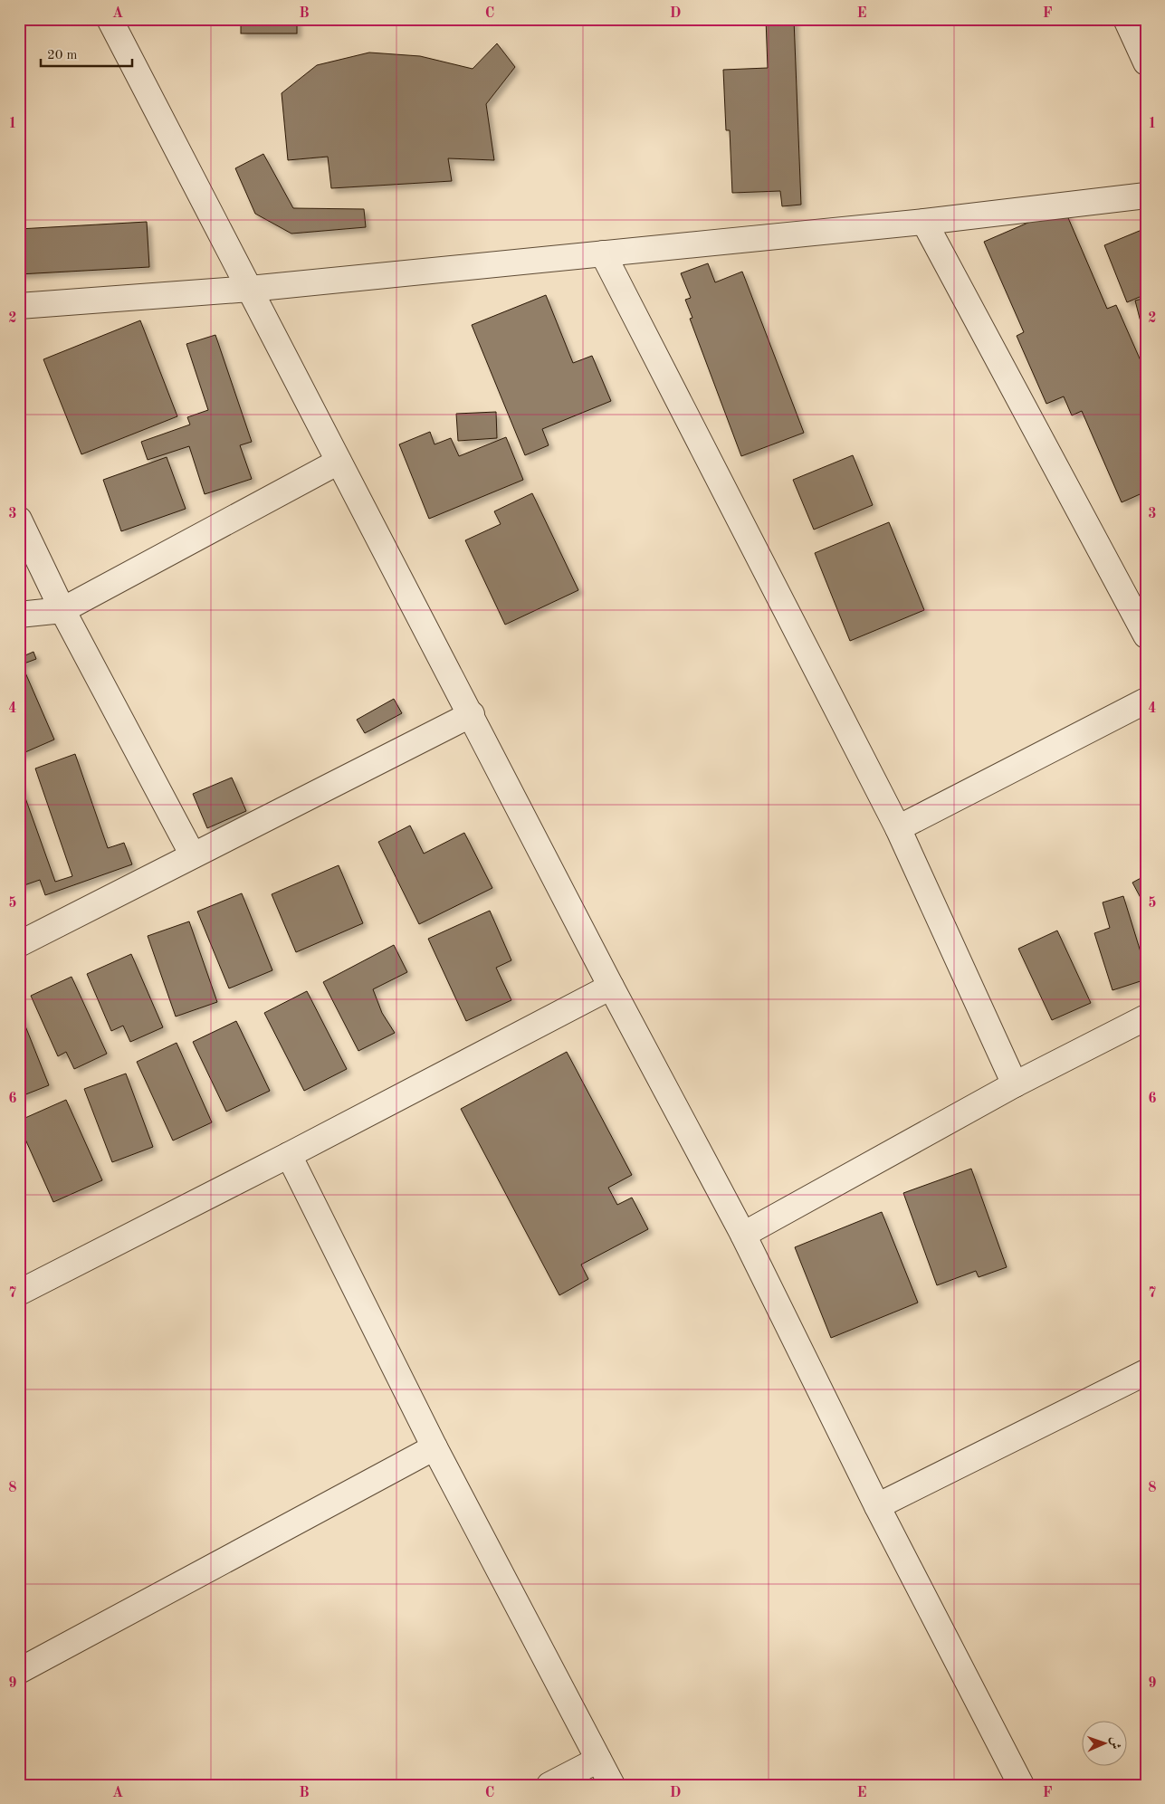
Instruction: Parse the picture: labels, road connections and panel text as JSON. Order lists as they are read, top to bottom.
{
  "scale_bar": "20 m",
  "north": "right",
  "grid": {
    "columns": [
      "A",
      "B",
      "C",
      "D",
      "E",
      "F"
    ],
    "rows": [
      "1",
      "2",
      "3",
      "4",
      "5",
      "6",
      "7",
      "8",
      "9"
    ]
  }
}
